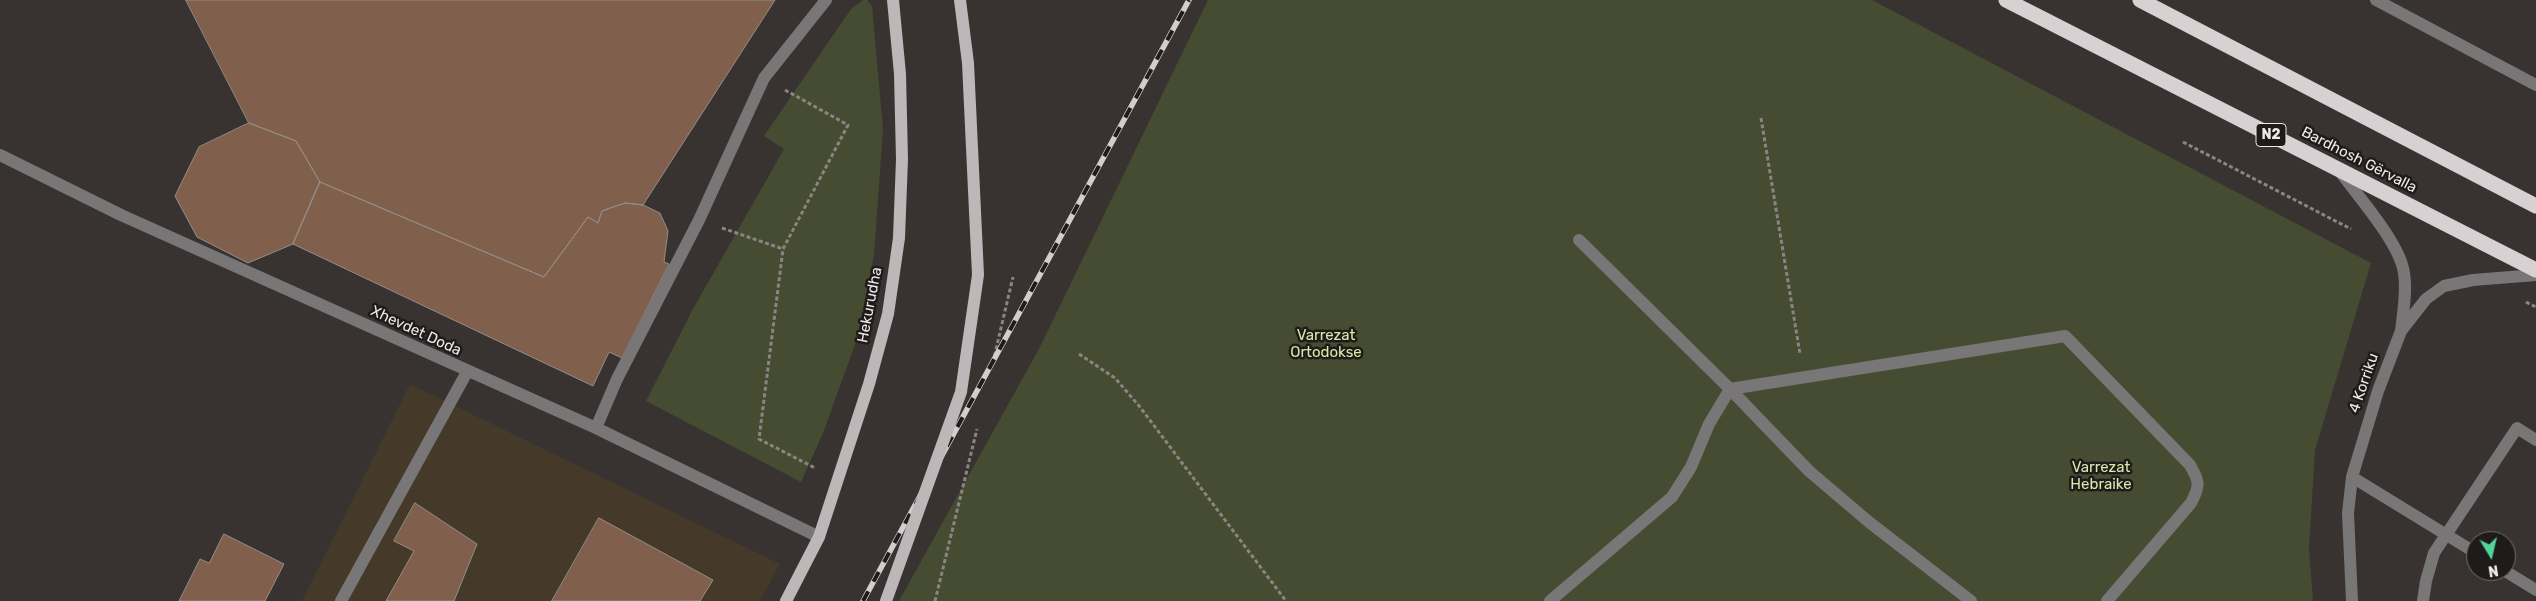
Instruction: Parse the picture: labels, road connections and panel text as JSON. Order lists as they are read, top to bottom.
{
  "streets": {
    "highway": ["N2", "Bardhosh Gërvalla"],
    "main road": ["Hekurudha"],
    "street": ["Xhevdet Doda", "4 Korriku"]
  },
  "crossings": [
    ["Hekurudha", "Xhevdet Doda"]
  ],
  "parks": ["Varrezat Ortodokse", "Varrezat Hebraike"],
  "north": "bottom"
}
